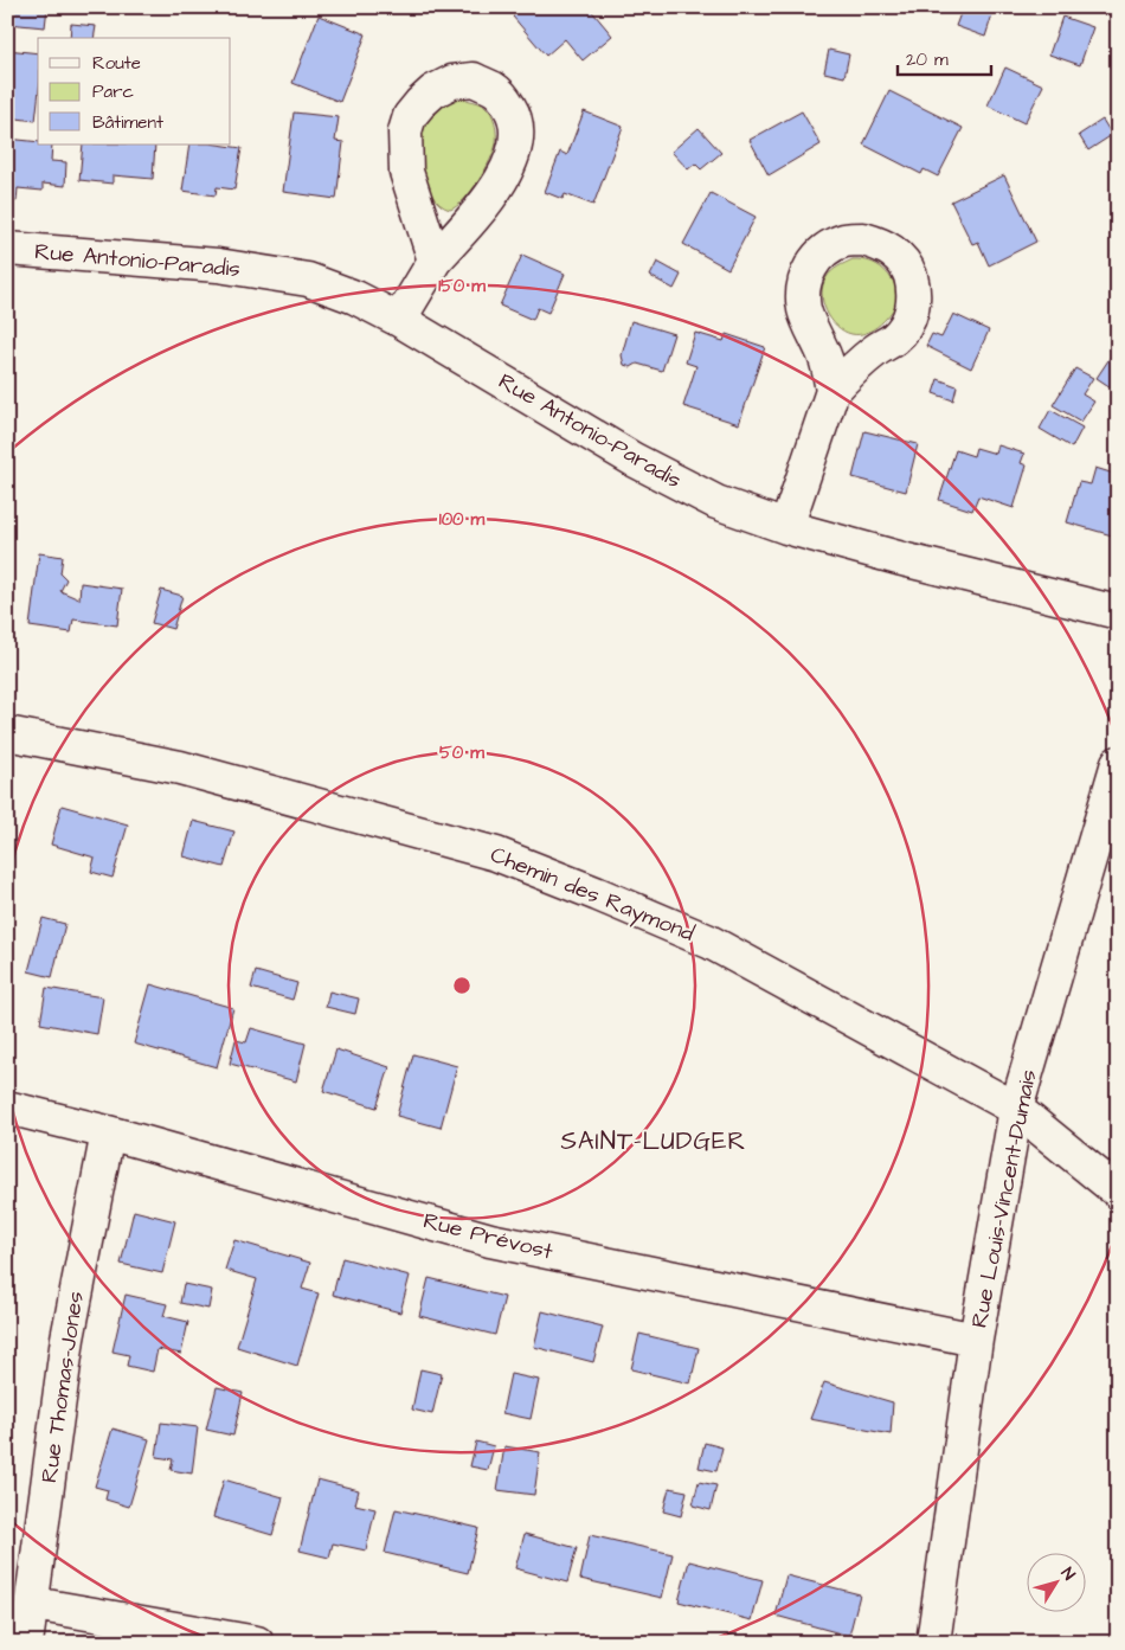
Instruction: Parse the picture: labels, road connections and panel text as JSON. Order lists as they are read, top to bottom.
{
  "streets": {
    "street": [
      "Rue Antonio-Paradis",
      "Chemin des Raymond",
      "Rue Louis-Vincent-Dumais",
      "Rue Prévost",
      "Rue Thomas-Jones"
    ]
  },
  "crossings": [
    ["Chemin des Raymond", "Rue Louis-Vincent-Dumais"],
    ["Rue Louis-Vincent-Dumais", "Rue Prévost"],
    ["Rue Prévost", "Rue Thomas-Jones"]
  ],
  "districts": ["SAINT-LUDGER"],
  "legend": ["Route", "Parc", "Bâtiment"],
  "scale_bar": "20 m",
  "north": "top right",
  "rings": ["150 m", "100 m", "50 m"]
}
